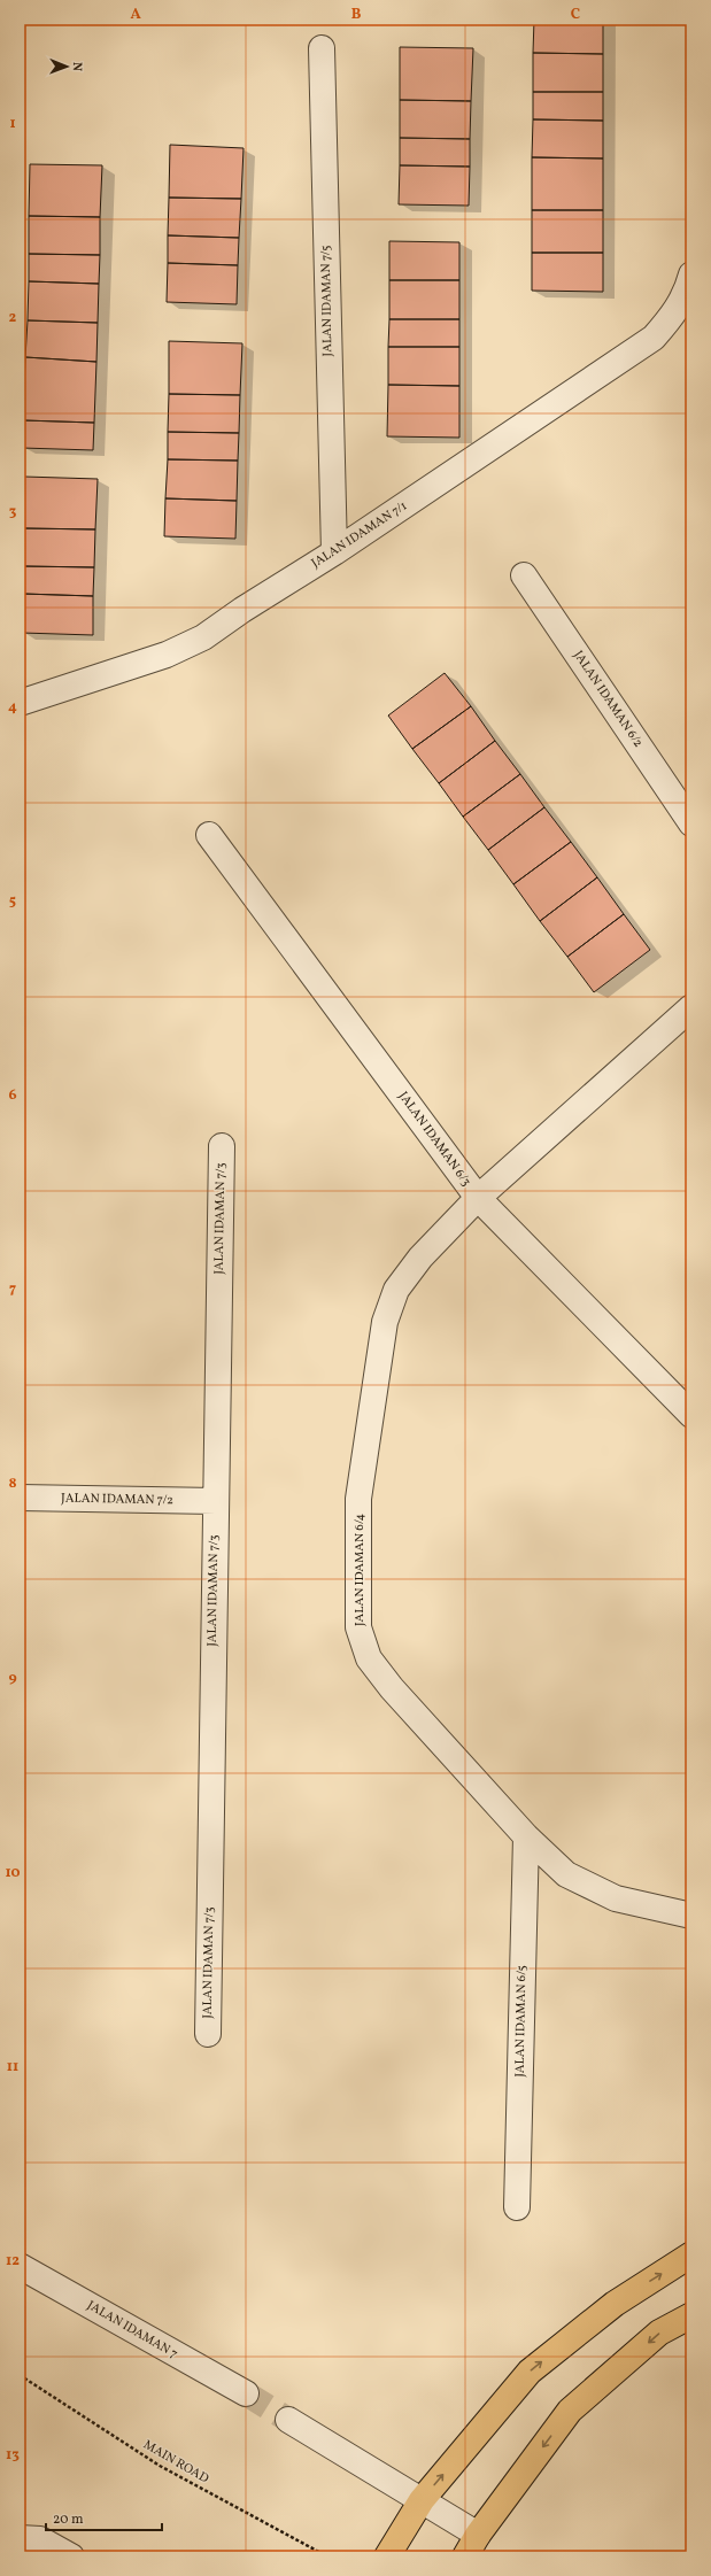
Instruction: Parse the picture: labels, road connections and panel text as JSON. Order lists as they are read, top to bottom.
{
  "streets": {
    "street": [
      "JALAN IDAMAN 7/5",
      "JALAN IDAMAN 7/1",
      "JALAN IDAMAN 6/2",
      "JALAN IDAMAN 6/3",
      "JALAN IDAMAN 7/3",
      "JALAN IDAMAN 7/2",
      "JALAN IDAMAN 6/4",
      "JALAN IDAMAN 6/5",
      "JALAN IDAMAN 7"
    ],
    "path": ["MAIN ROAD"]
  },
  "crossings": [
    ["JALAN IDAMAN 7/5", "JALAN IDAMAN 7/1"],
    ["JALAN IDAMAN 6/3", "JALAN IDAMAN 6/4"],
    ["JALAN IDAMAN 7/3", "JALAN IDAMAN 7/2"],
    ["JALAN IDAMAN 6/4", "JALAN IDAMAN 6/5"]
  ],
  "scale_bar": "20 m",
  "north": "right",
  "grid": {
    "columns": ["A", "B", "C"],
    "rows": [
      "1",
      "2",
      "3",
      "4",
      "5",
      "6",
      "7",
      "8",
      "9",
      "10",
      "11",
      "12",
      "13"
    ]
  }
}
